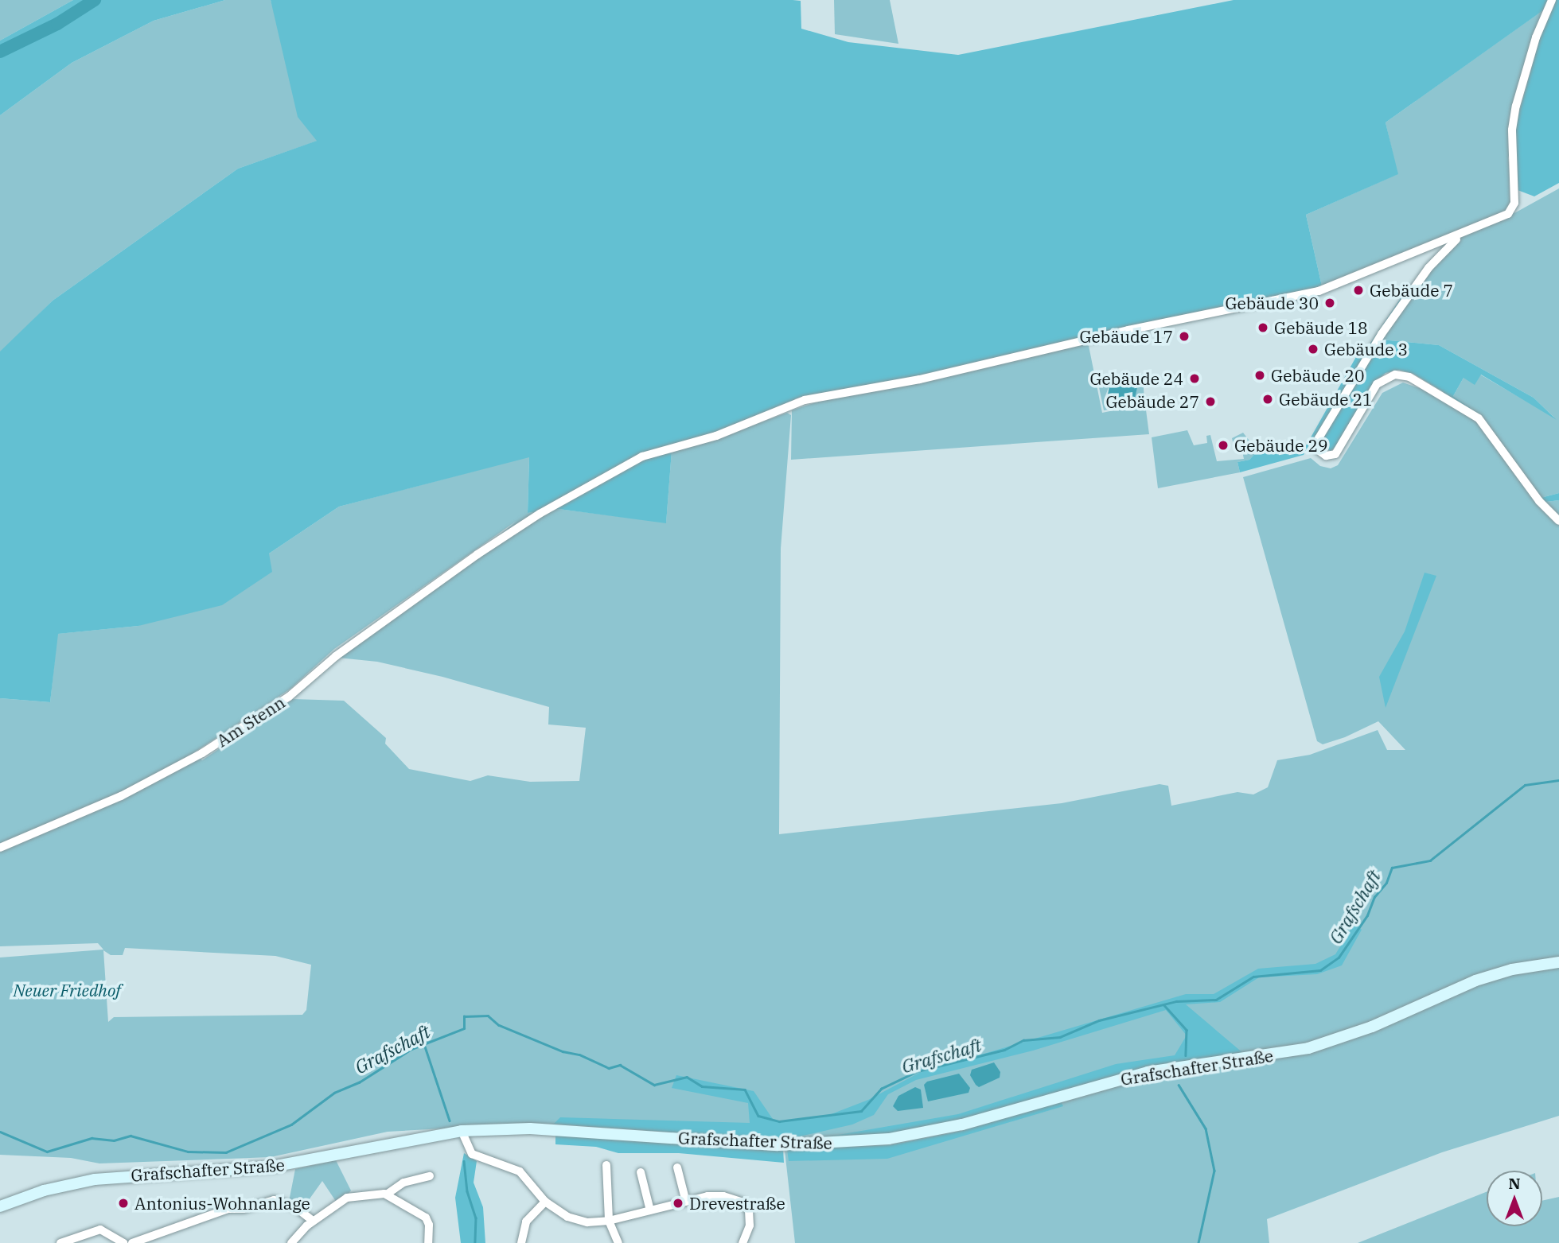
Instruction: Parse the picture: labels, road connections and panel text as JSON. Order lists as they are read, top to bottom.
{
  "streets": {
    "street": ["Am Stenn", "Grafschafter Straße"]
  },
  "water": ["Grafschaft"],
  "parks": ["Neuer Friedhof"],
  "places": [
    "Gebäude 7",
    "Gebäude 30",
    "Gebäude 18",
    "Gebäude 17",
    "Gebäude 3",
    "Gebäude 20",
    "Gebäude 24",
    "Gebäude 21",
    "Gebäude 27",
    "Gebäude 29",
    "Antonius-Wohnanlage",
    "Drevestraße"
  ],
  "north": "top"
}
